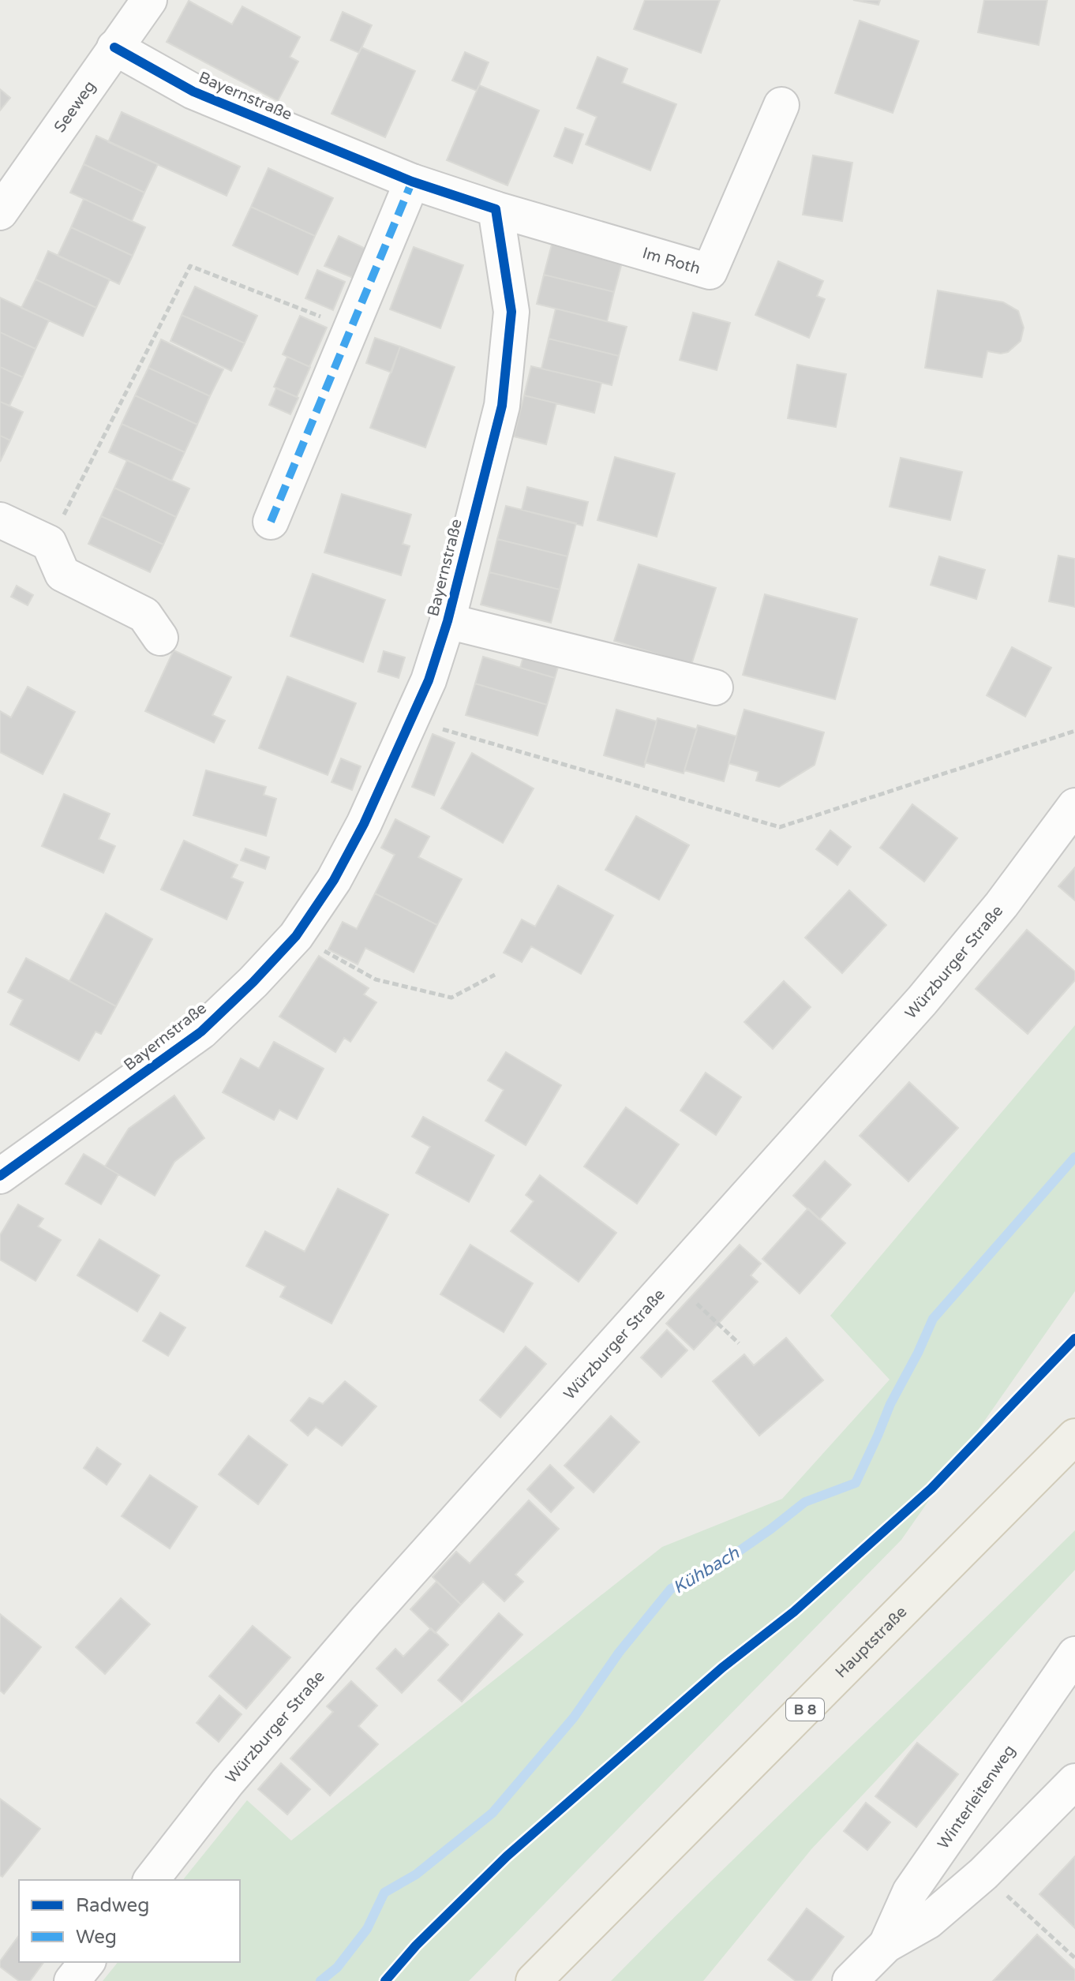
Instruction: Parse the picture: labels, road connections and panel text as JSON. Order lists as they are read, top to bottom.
{
  "streets": {
    "main road": ["Hauptstraße", "B 8"],
    "street": [
      "Bayernstraße",
      "Seeweg",
      "Im Roth",
      "Würzburger Straße",
      "Winterleitenweg"
    ]
  },
  "crossings": [
    ["Bayernstraße", "Seeweg"],
    ["Bayernstraße", "Im Roth"]
  ],
  "water": ["Kühbach"],
  "legend": ["Radweg", "Weg"]
}
